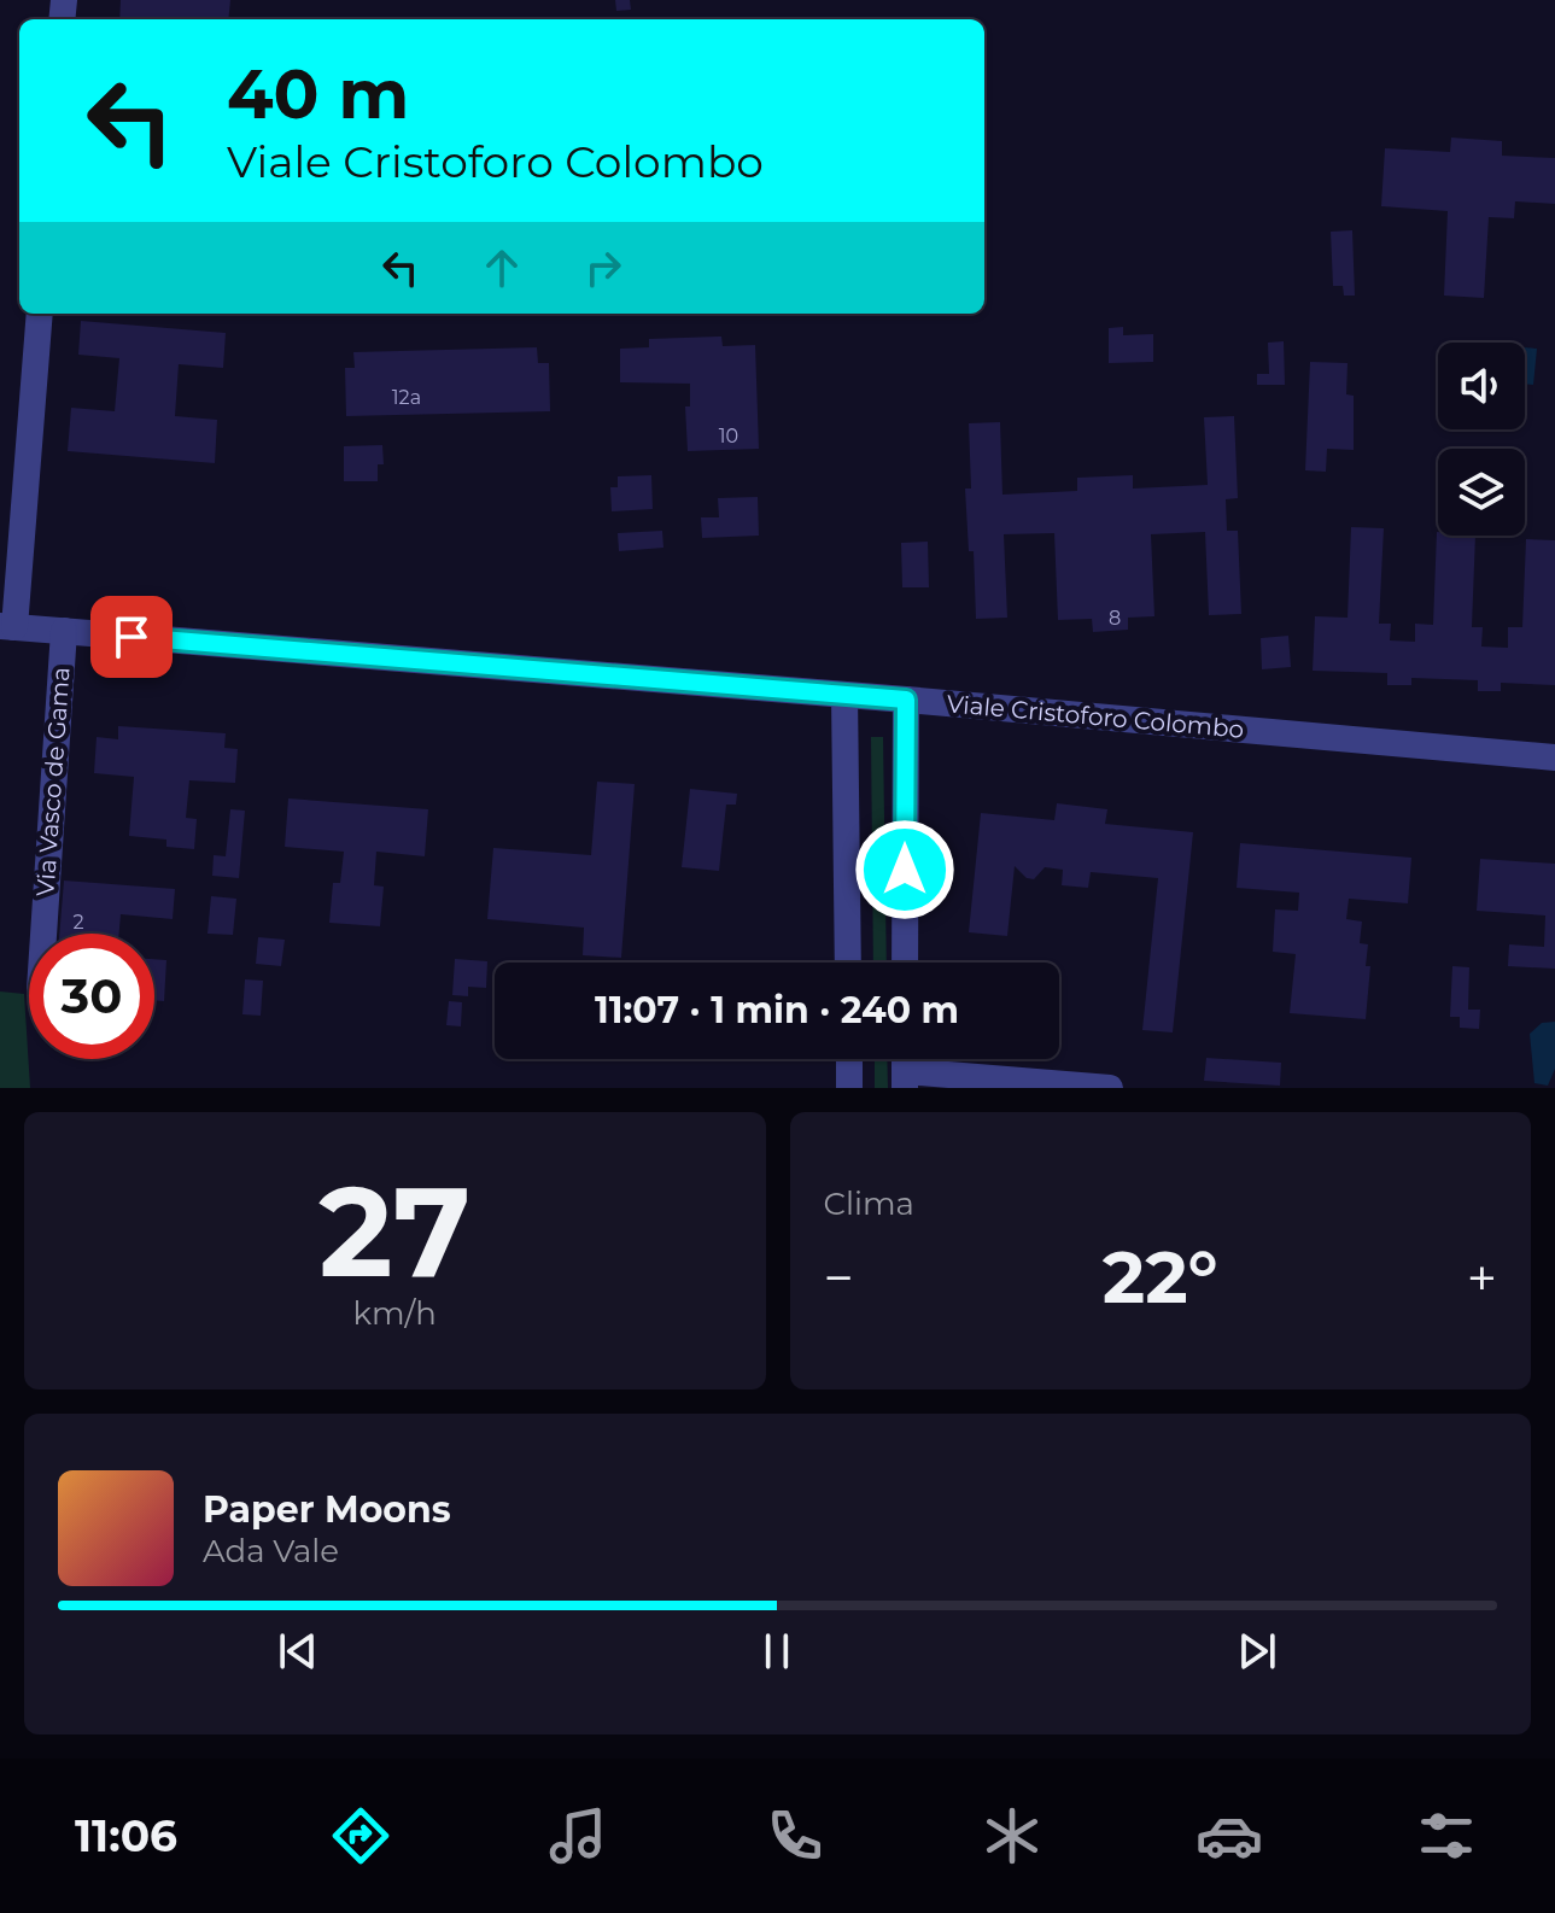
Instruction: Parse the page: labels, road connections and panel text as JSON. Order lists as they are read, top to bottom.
{
  "streets": {
    "street": ["Viale Cristoforo Colombo", "Via Vasco de Gama"]
  },
  "crossings": [
    ["Viale Cristoforo Colombo", "Via Vasco de Gama"]
  ],
  "house_numbers": [
    "12a",
    "10",
    "8",
    "2"
  ],
  "page": {
    "turn": ["40 m", "Viale Cristoforo Colombo"],
    "limit": "30",
    "trip": "11:07 · 1 min · 240 m",
    "tile": [
      ["27", "km/h"],
      "Clima"
    ],
    "heat": ["−", "22°", "+"],
    "song": ["Paper Moons", "Ada Vale"],
    "tabs": "11:06"
  }
}
